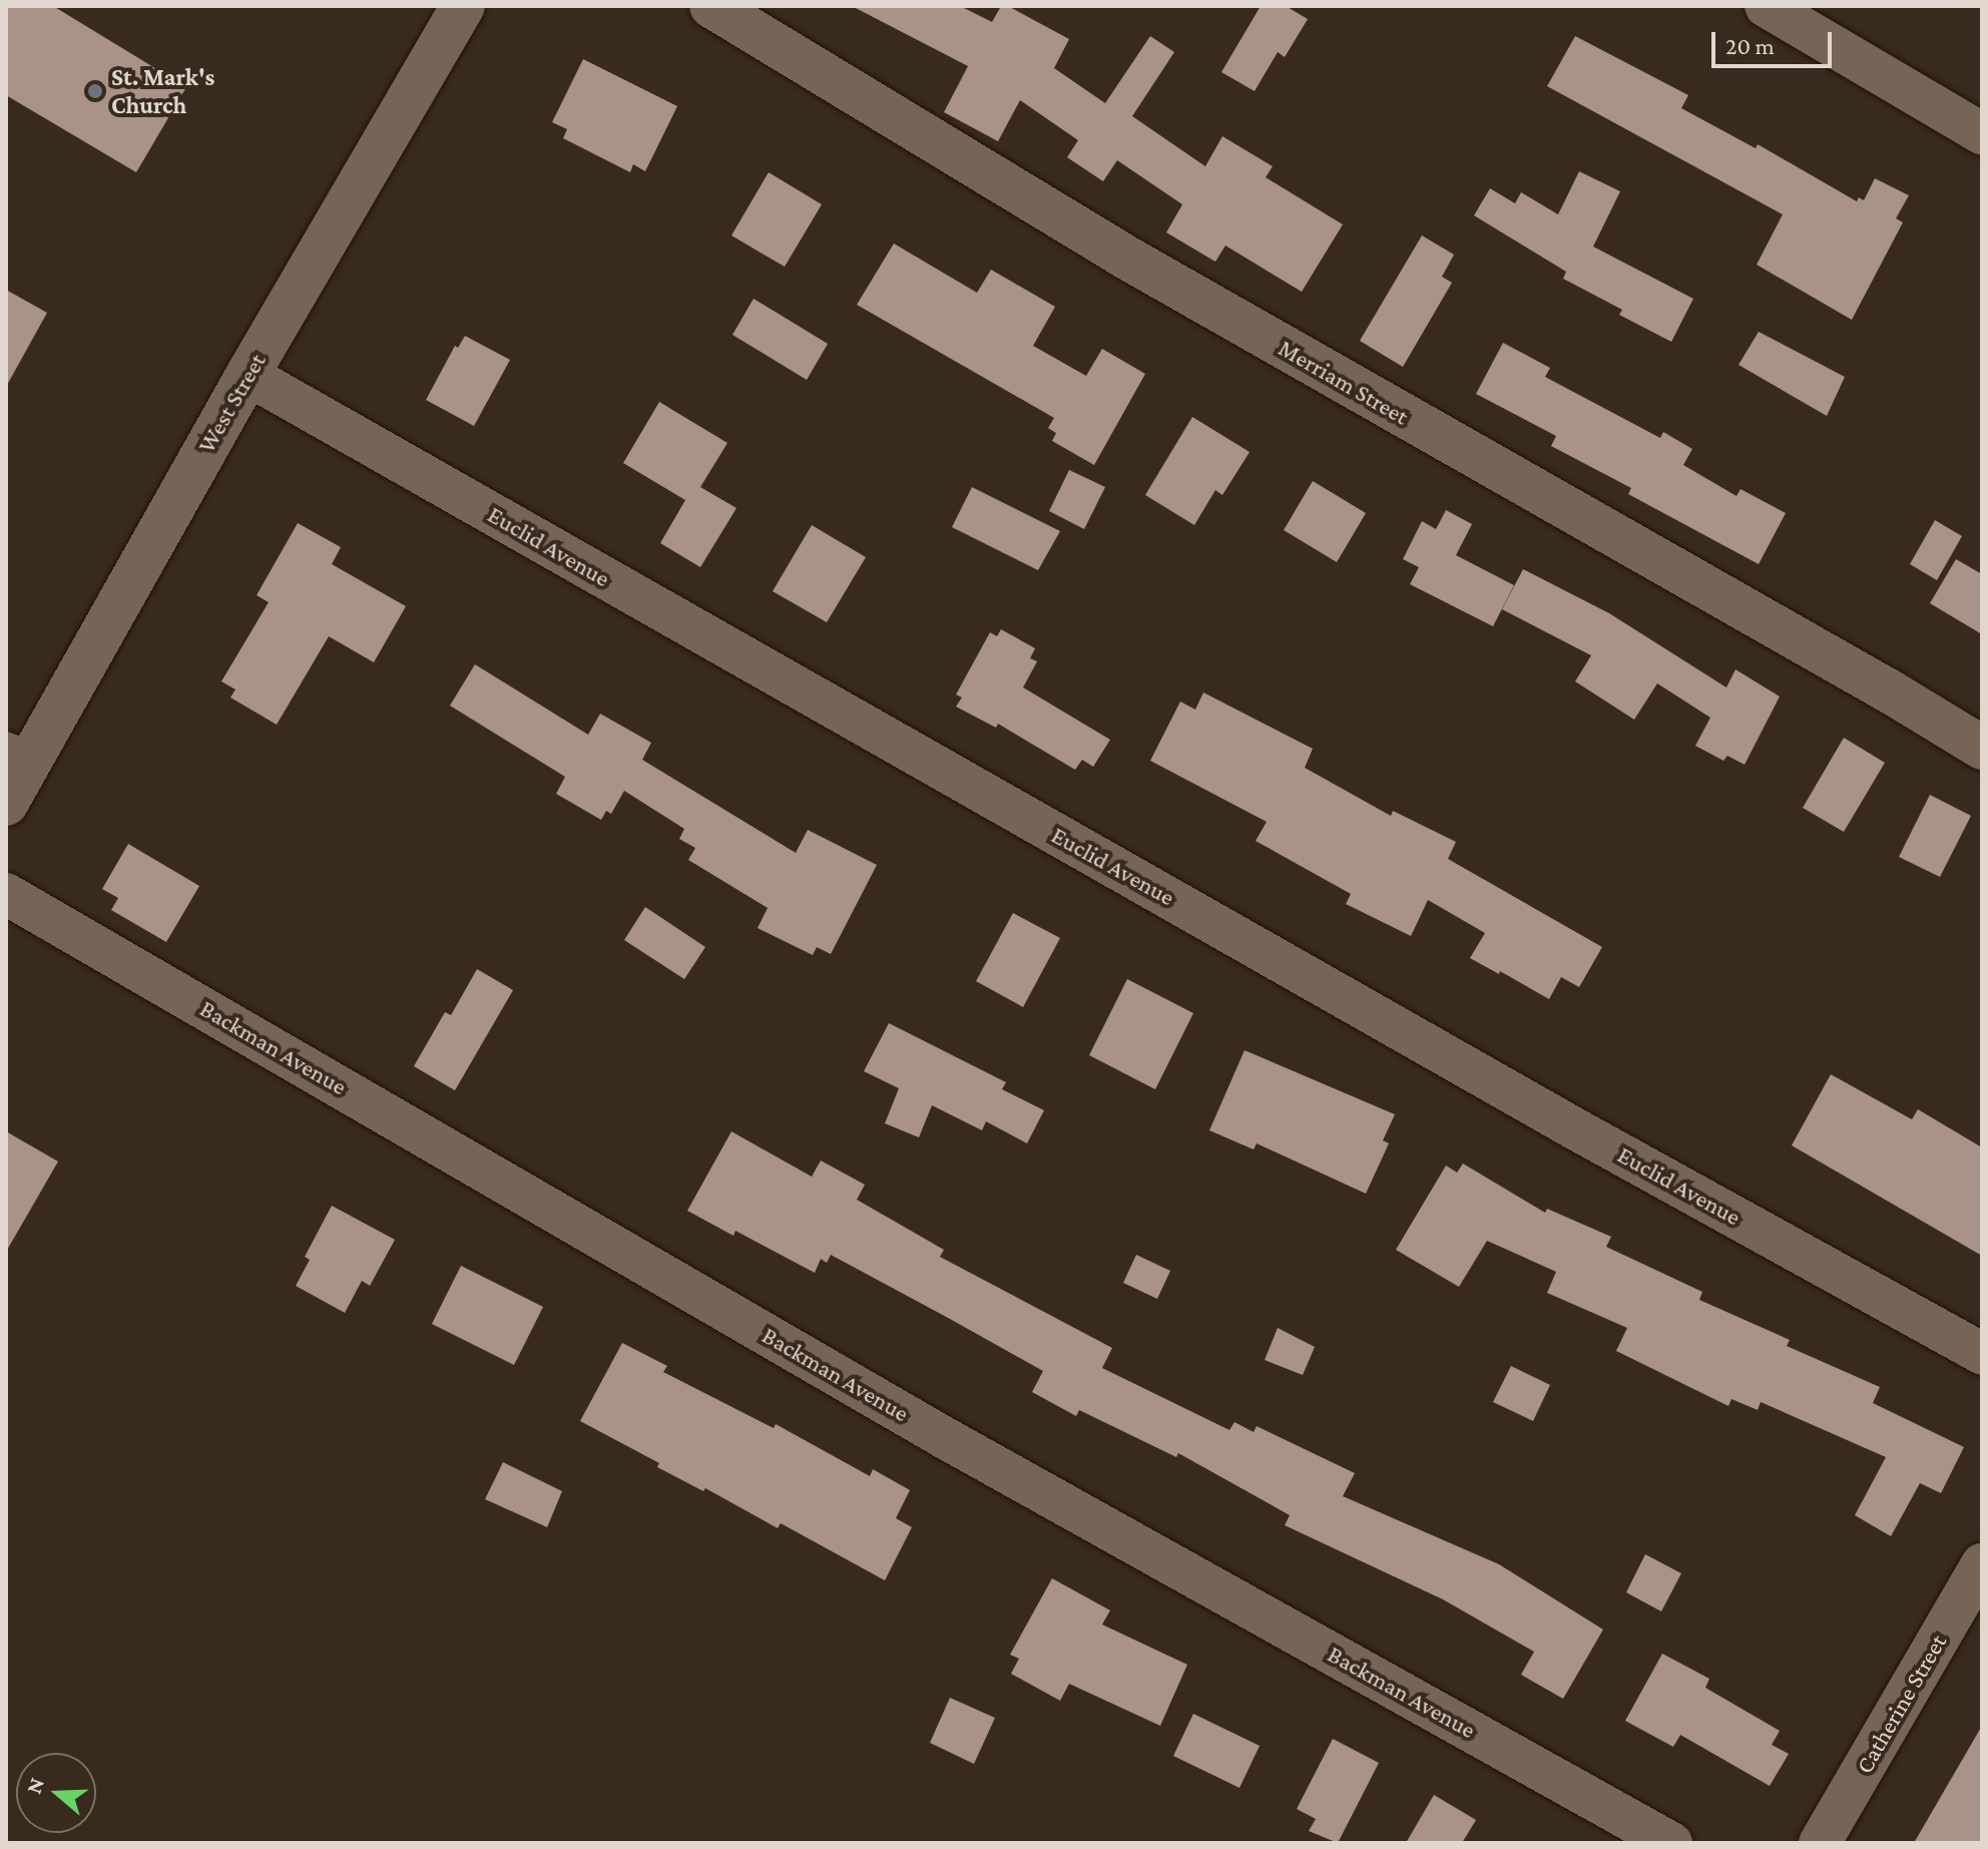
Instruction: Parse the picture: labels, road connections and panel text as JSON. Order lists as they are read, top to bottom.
{
  "streets": {
    "street": [
      "Merriam Street",
      "West Street",
      "Euclid Avenue",
      "Backman Avenue",
      "Catherine Street"
    ]
  },
  "crossings": [
    ["West Street", "Euclid Avenue"]
  ],
  "places": ["St. Mark's Church"],
  "scale_bar": "20 m",
  "north": "left"
}
